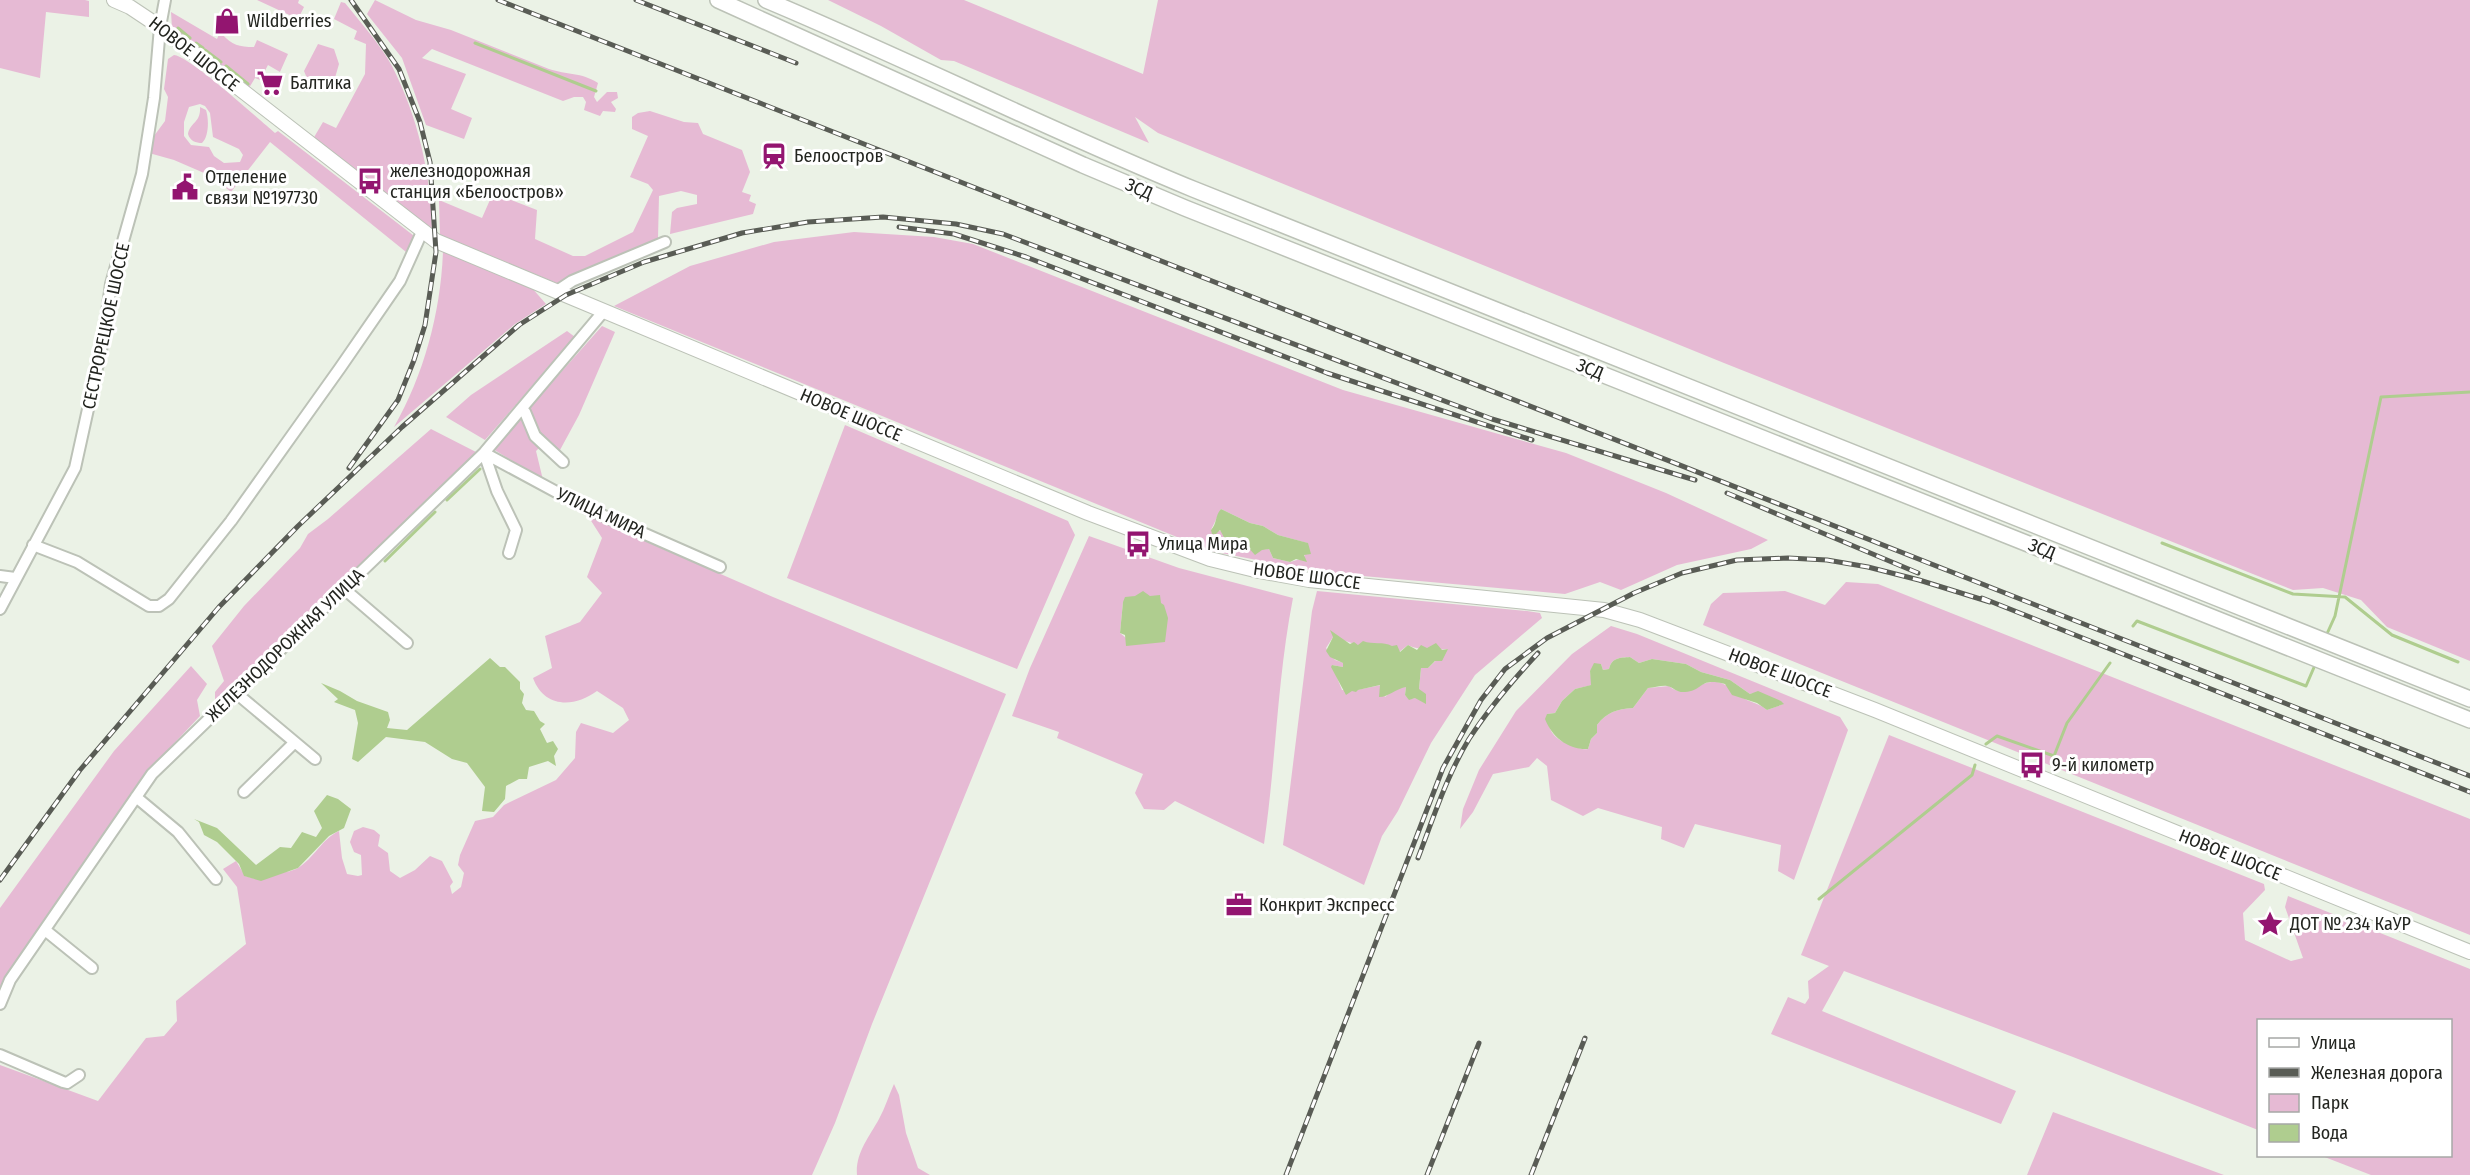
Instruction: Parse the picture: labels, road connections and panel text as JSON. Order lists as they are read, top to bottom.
{
  "streets": {
    "highway": ["ЗСД"],
    "main road": ["НОВОЕ ШОССЕ"],
    "street": ["СЕСТРОРЕЦКОЕ ШОССЕ", "УЛИЦА МИРА", "ЖЕЛЕЗНОДОРОЖНАЯ УЛИЦА"]
  },
  "crossings": [
    ["НОВОЕ ШОССЕ", "СЕСТРОРЕЦКОЕ ШОССЕ"],
    ["НОВОЕ ШОССЕ", "ЖЕЛЕЗНОДОРОЖНАЯ УЛИЦА"],
    ["УЛИЦА МИРА", "ЖЕЛЕЗНОДОРОЖНАЯ УЛИЦА"]
  ],
  "places": {
    "shop": ["Wildberries"],
    "supermarket": ["Балтика"],
    "station": ["Белоостров"],
    "bus stop": ["железнодорожная станция «Белоостров»", "Улица Мира", "9-й километр"],
    "public building": ["Отделение связи №197730"],
    "office": ["Конкрит Экспресс"],
    "place": ["ДОТ № 234 КаУР"]
  },
  "legend": [
    "Улица",
    "Железная дорога",
    "Парк",
    "Вода"
  ]
}
